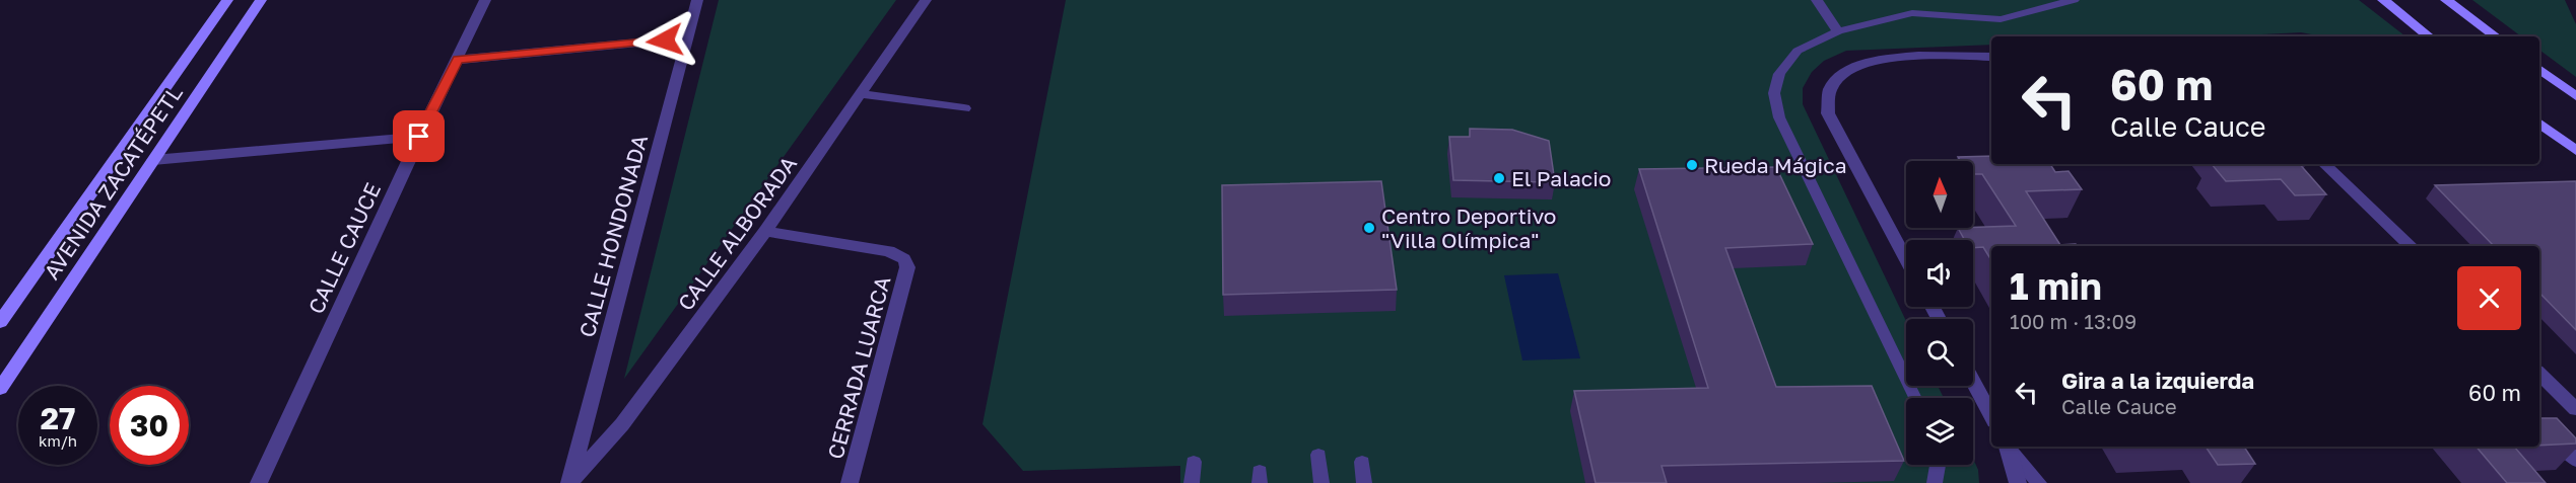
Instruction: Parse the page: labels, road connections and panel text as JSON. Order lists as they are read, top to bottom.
{
  "streets": {
    "main road": ["AVENIDA ZACATÉPETL"],
    "street": [
      "CALLE ALBORADA",
      "CALLE HONDONADA",
      "CALLE CAUCE",
      "CERRADA LUARCA"
    ]
  },
  "crossings": [
    ["CALLE ALBORADA", "CALLE HONDONADA"],
    ["CALLE ALBORADA", "CERRADA LUARCA"]
  ],
  "places": ["Rueda Mágica", "El Palacio", "Centro Deportivo \"Villa Olímpica\""],
  "north": "top",
  "page": {
    "turn": ["60 m", "Calle Cauce"],
    "heading": ["1 min", "100 m · 13:09"],
    "list": [
      {
        "name": "Gira a la izquierda",
        "note": "Calle Cauce",
        "value": "60 m"
      }
    ],
    "speed": "27 km/h",
    "limit": "30"
  }
}
